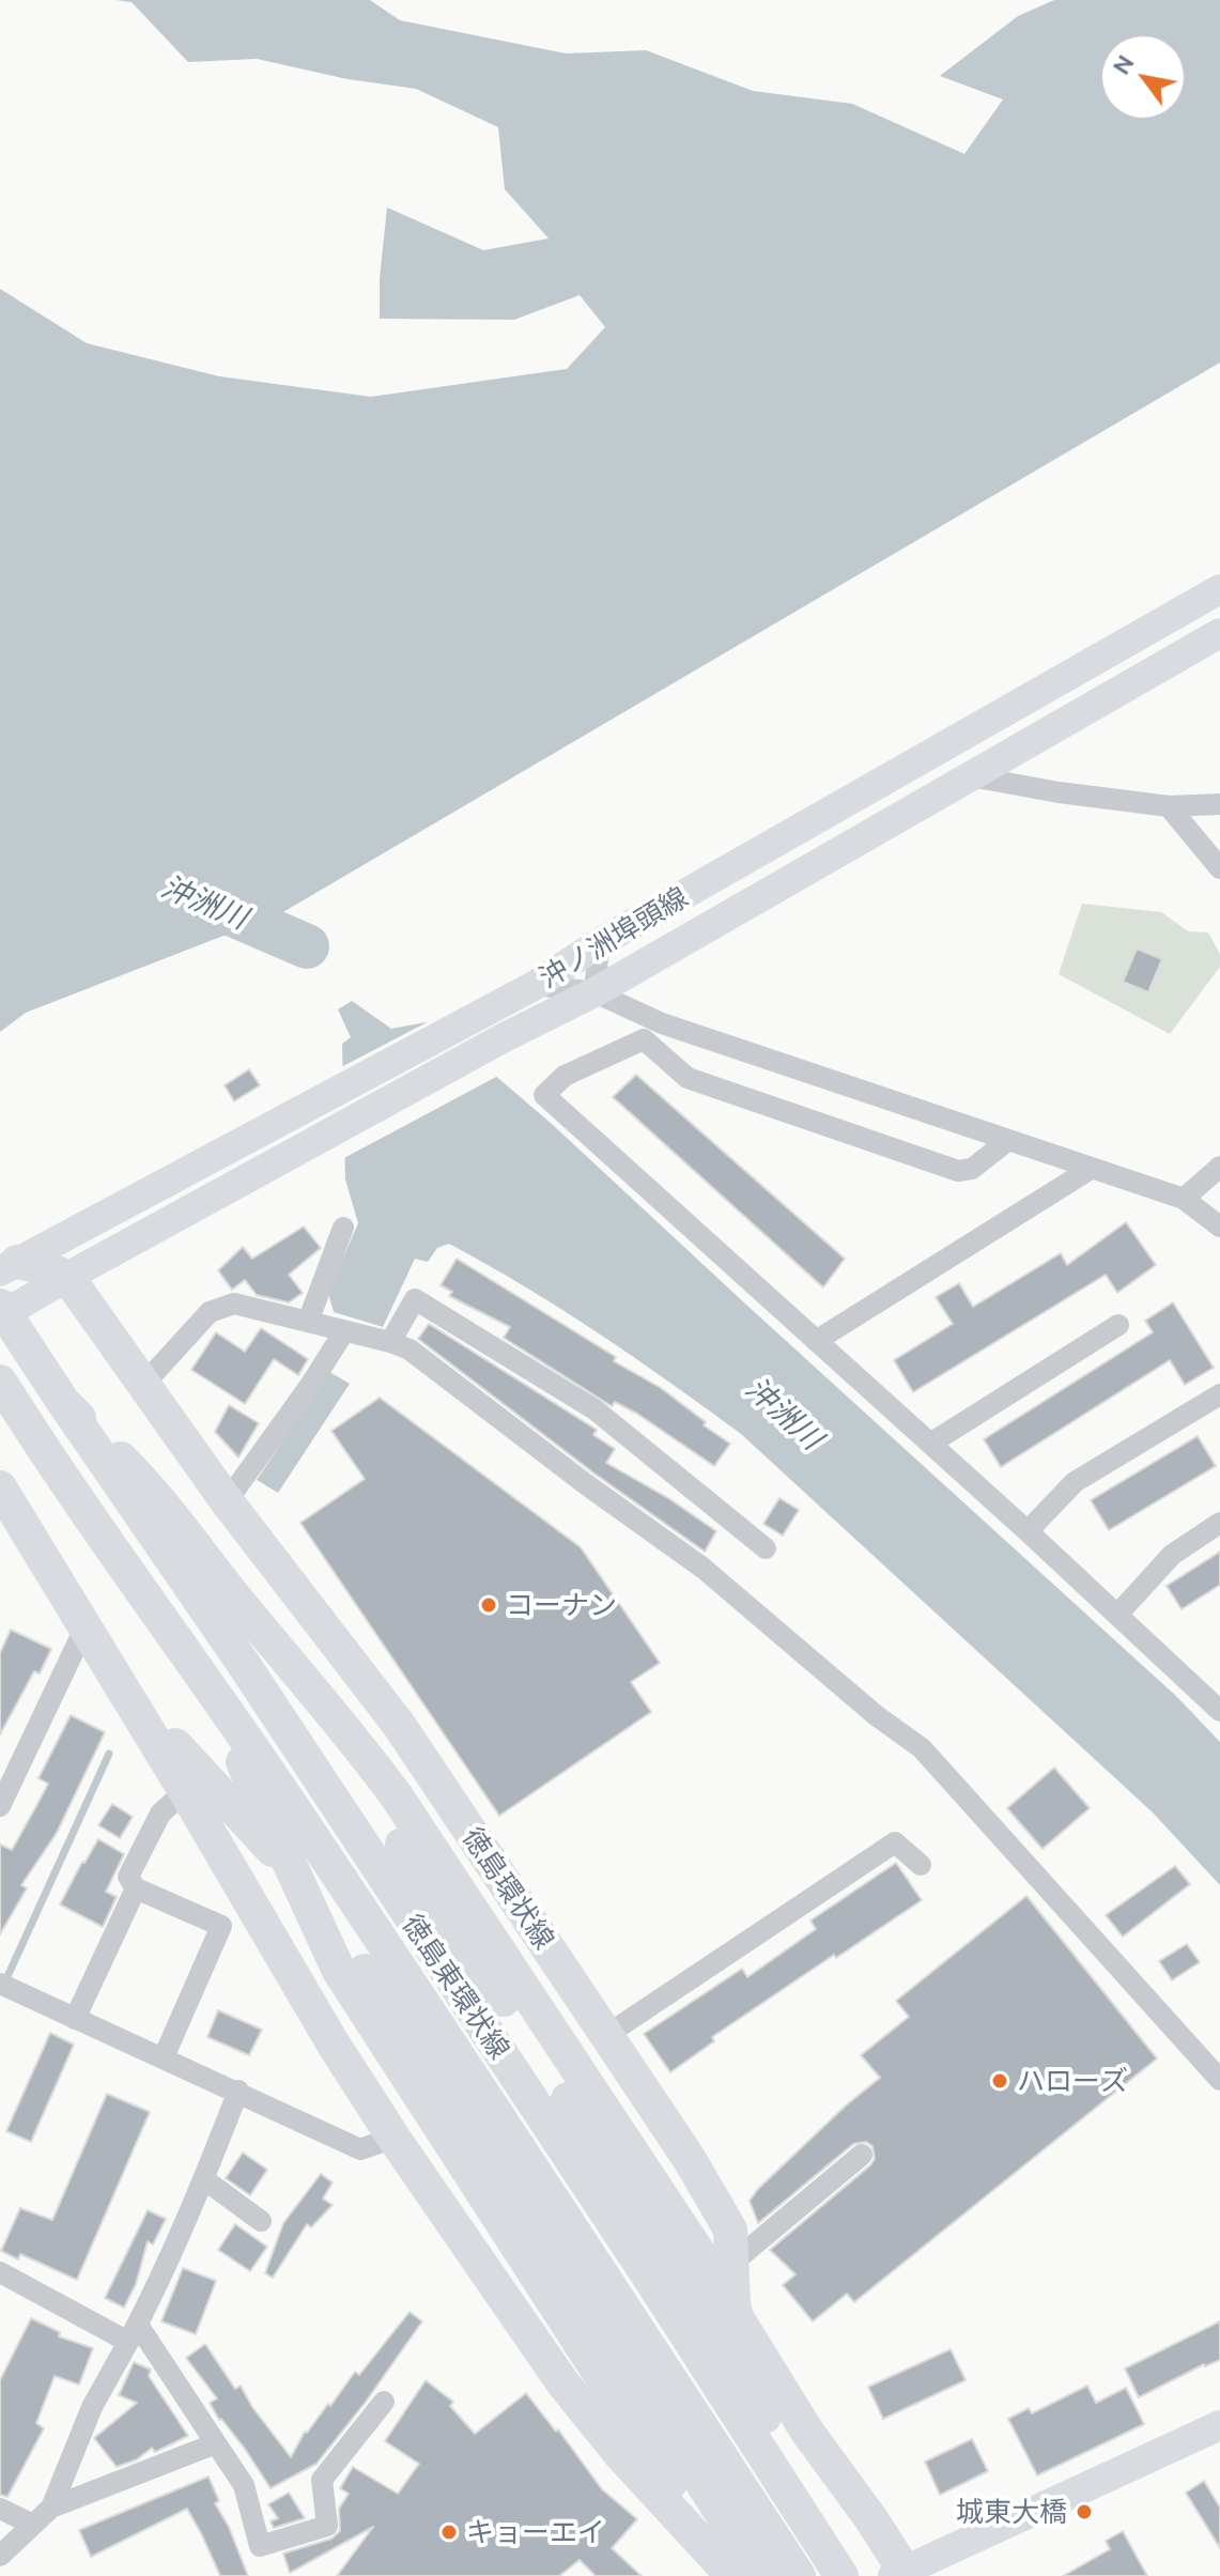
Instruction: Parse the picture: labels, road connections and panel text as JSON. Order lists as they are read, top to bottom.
{
  "streets": {
    "main road": ["沖ノ洲埠頭線", "徳島環状線", "徳島東環状線"]
  },
  "crossings": [
    ["沖ノ洲埠頭線", "徳島環状線"]
  ],
  "water": ["沖洲川"],
  "places": [
    "コーナン",
    "ハローズ",
    "城東大橋",
    "キョーエイ"
  ],
  "north": "top left"
}
